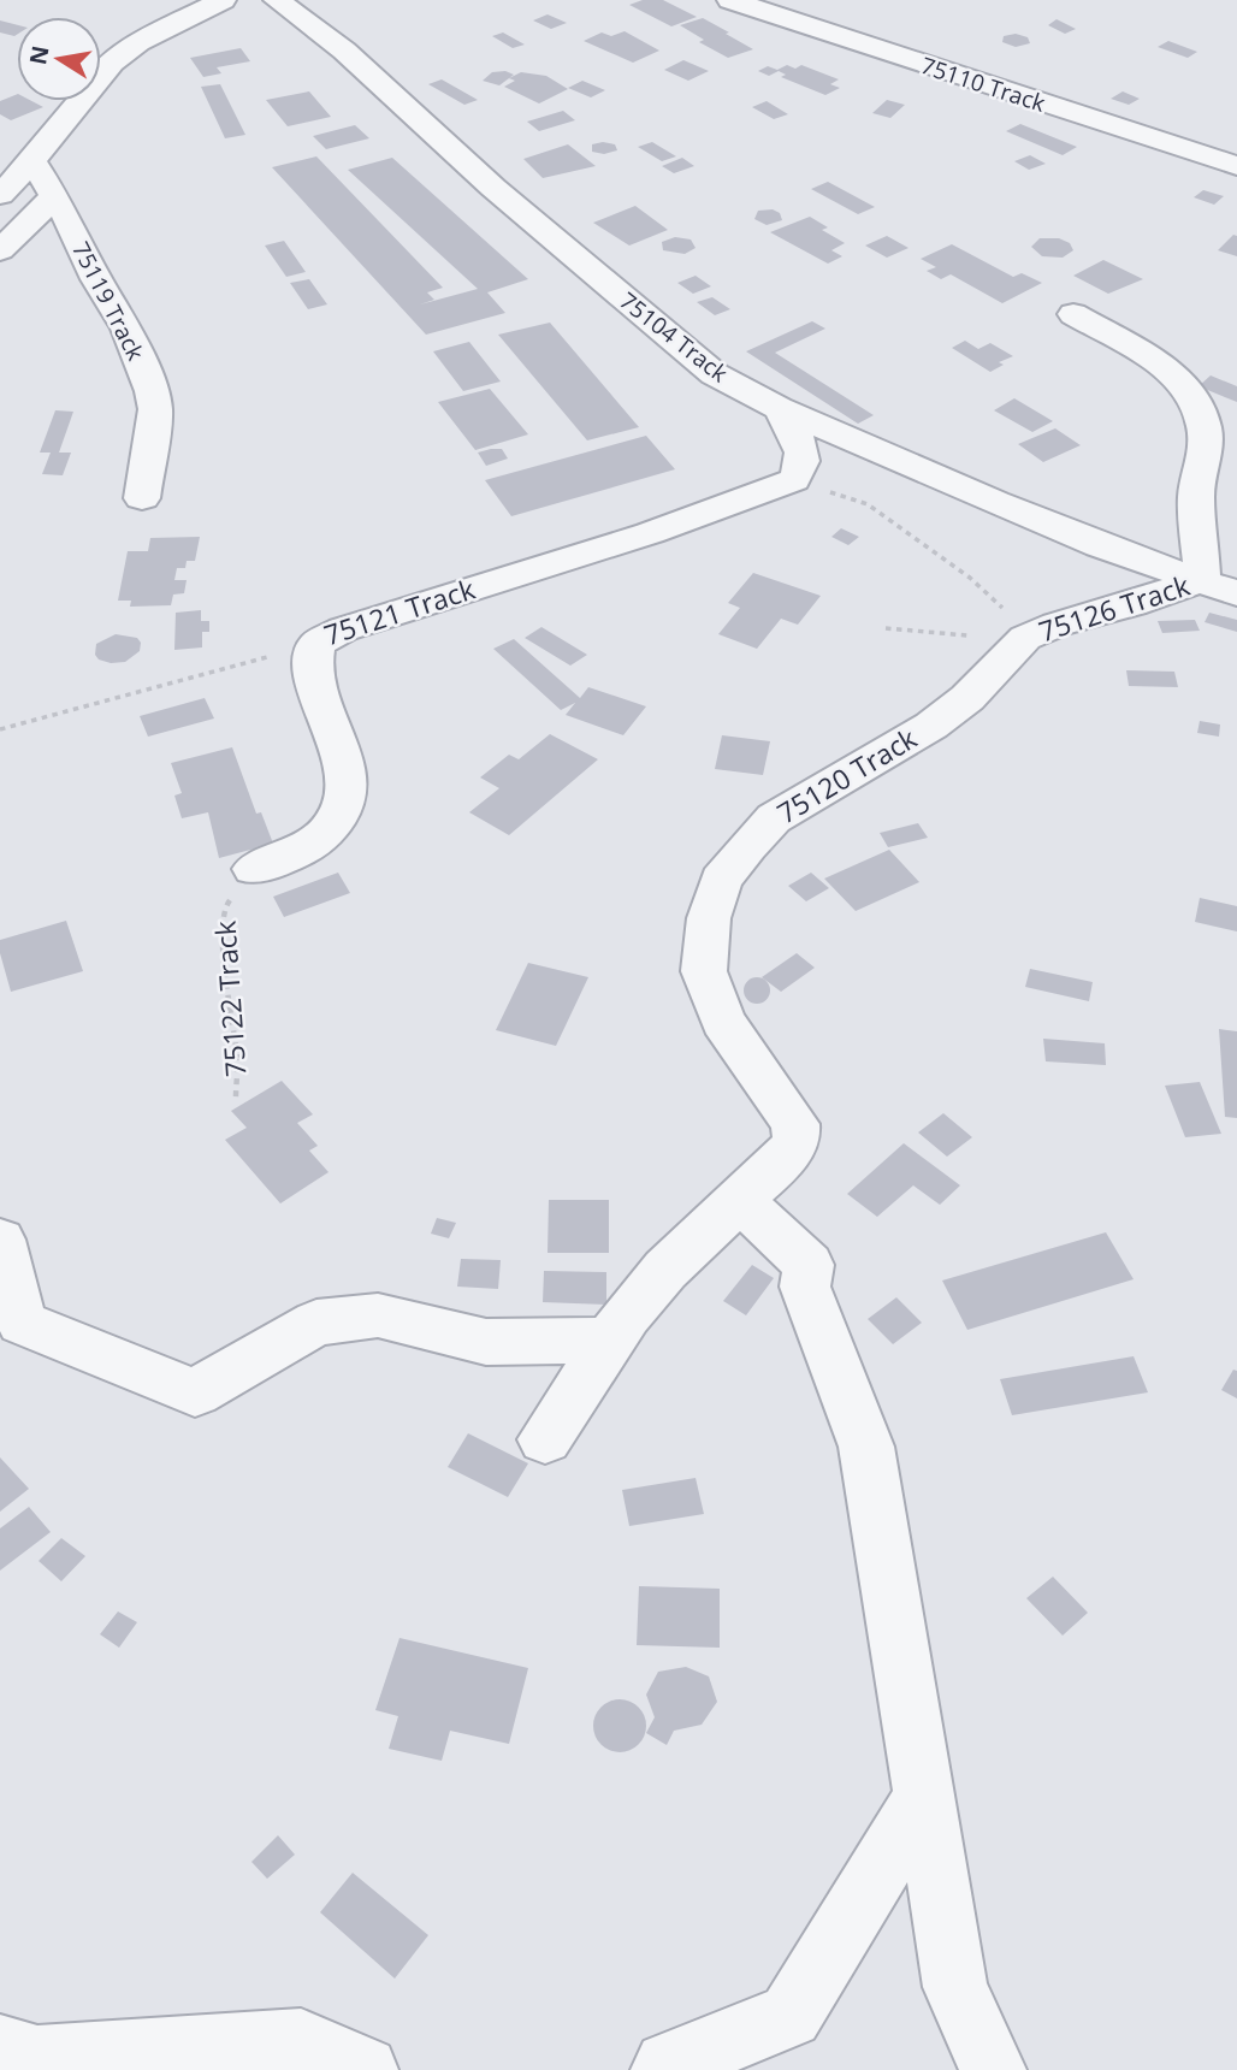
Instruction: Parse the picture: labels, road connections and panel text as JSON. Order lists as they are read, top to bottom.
{
  "streets": {
    "street": [
      "75110 Track",
      "75119 Track",
      "75104 Track",
      "75126 Track",
      "75121 Track",
      "75120 Track"
    ],
    "path": ["75122 Track"]
  },
  "crossings": [
    ["75104 Track", "75126 Track"],
    ["75126 Track", "75120 Track"]
  ],
  "north": "left"
}
